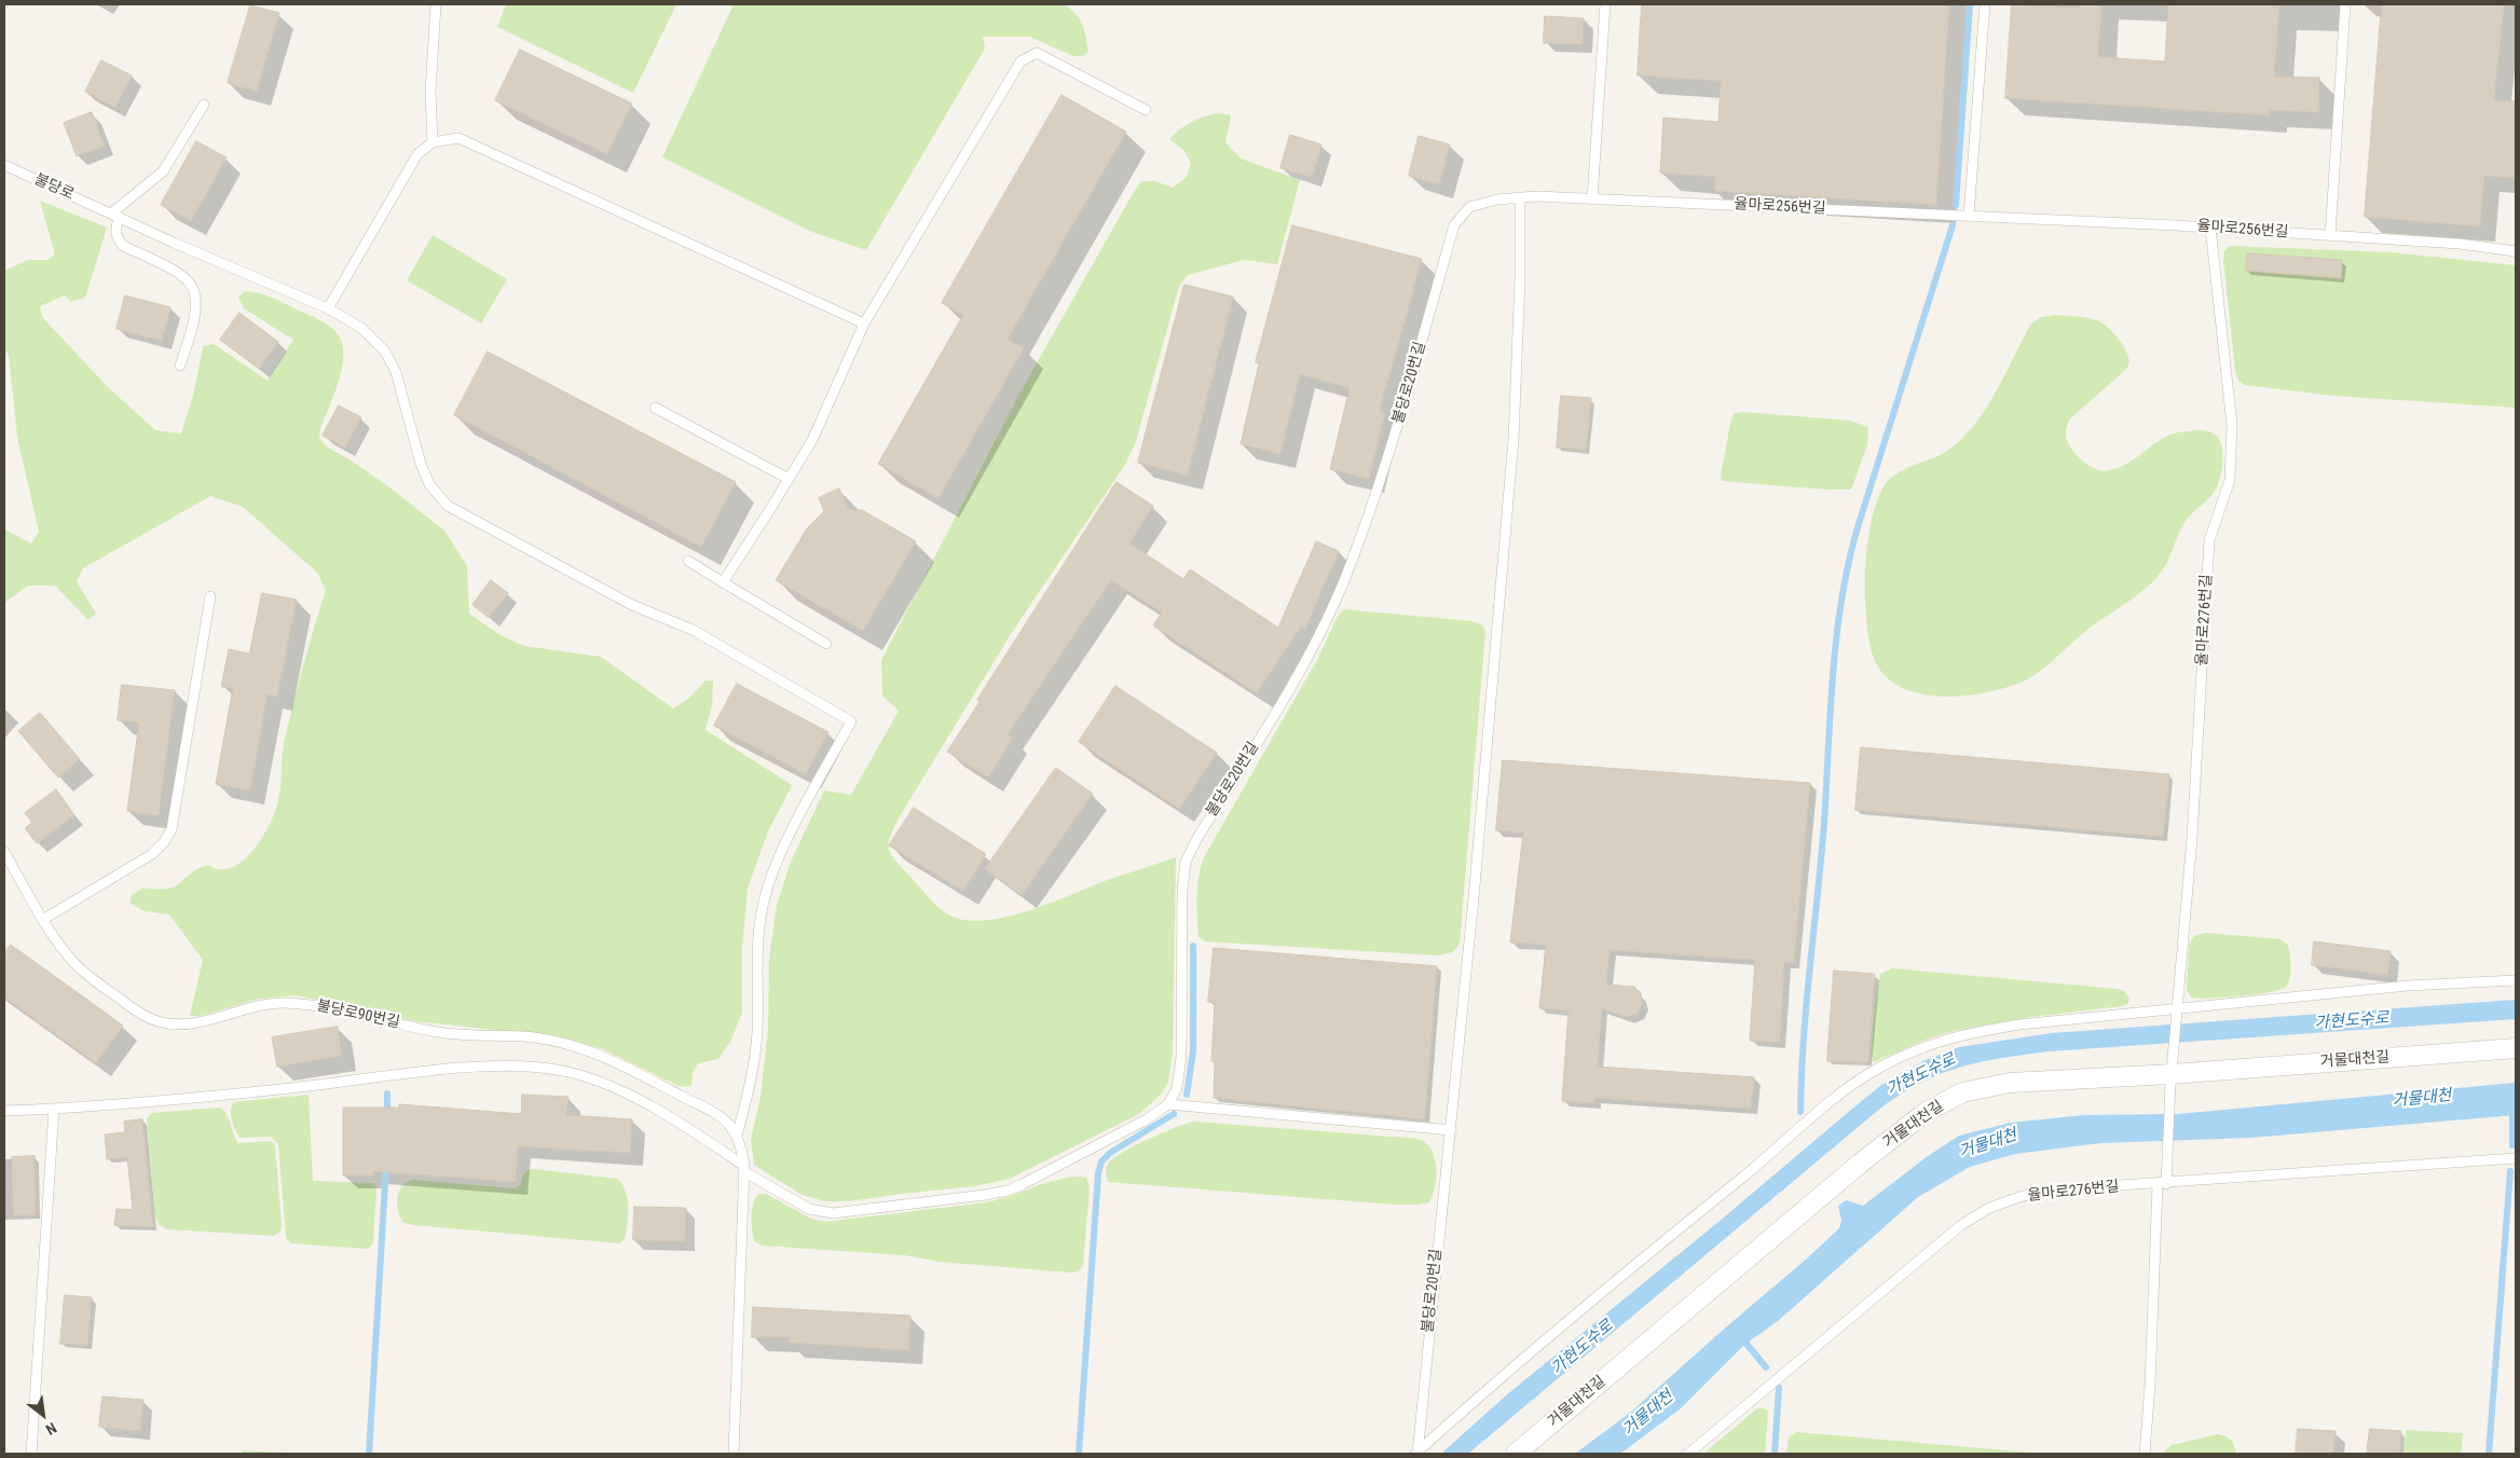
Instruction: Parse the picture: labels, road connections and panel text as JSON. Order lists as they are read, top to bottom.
{
  "streets": {
    "street": ["거물대천길"],
    "lane": [
      "불당로",
      "율마로256번길",
      "불당로20번길",
      "율마로276번길",
      "불당로90번길"
    ]
  },
  "crossings": [
    ["불당로", "불당로90번길"],
    ["율마로256번길", "불당로20번길"],
    ["율마로256번길", "율마로276번길"],
    ["율마로276번길", "거물대천길"]
  ],
  "water": ["가현도수로", "거물대천"],
  "north": "bottom right"
}
